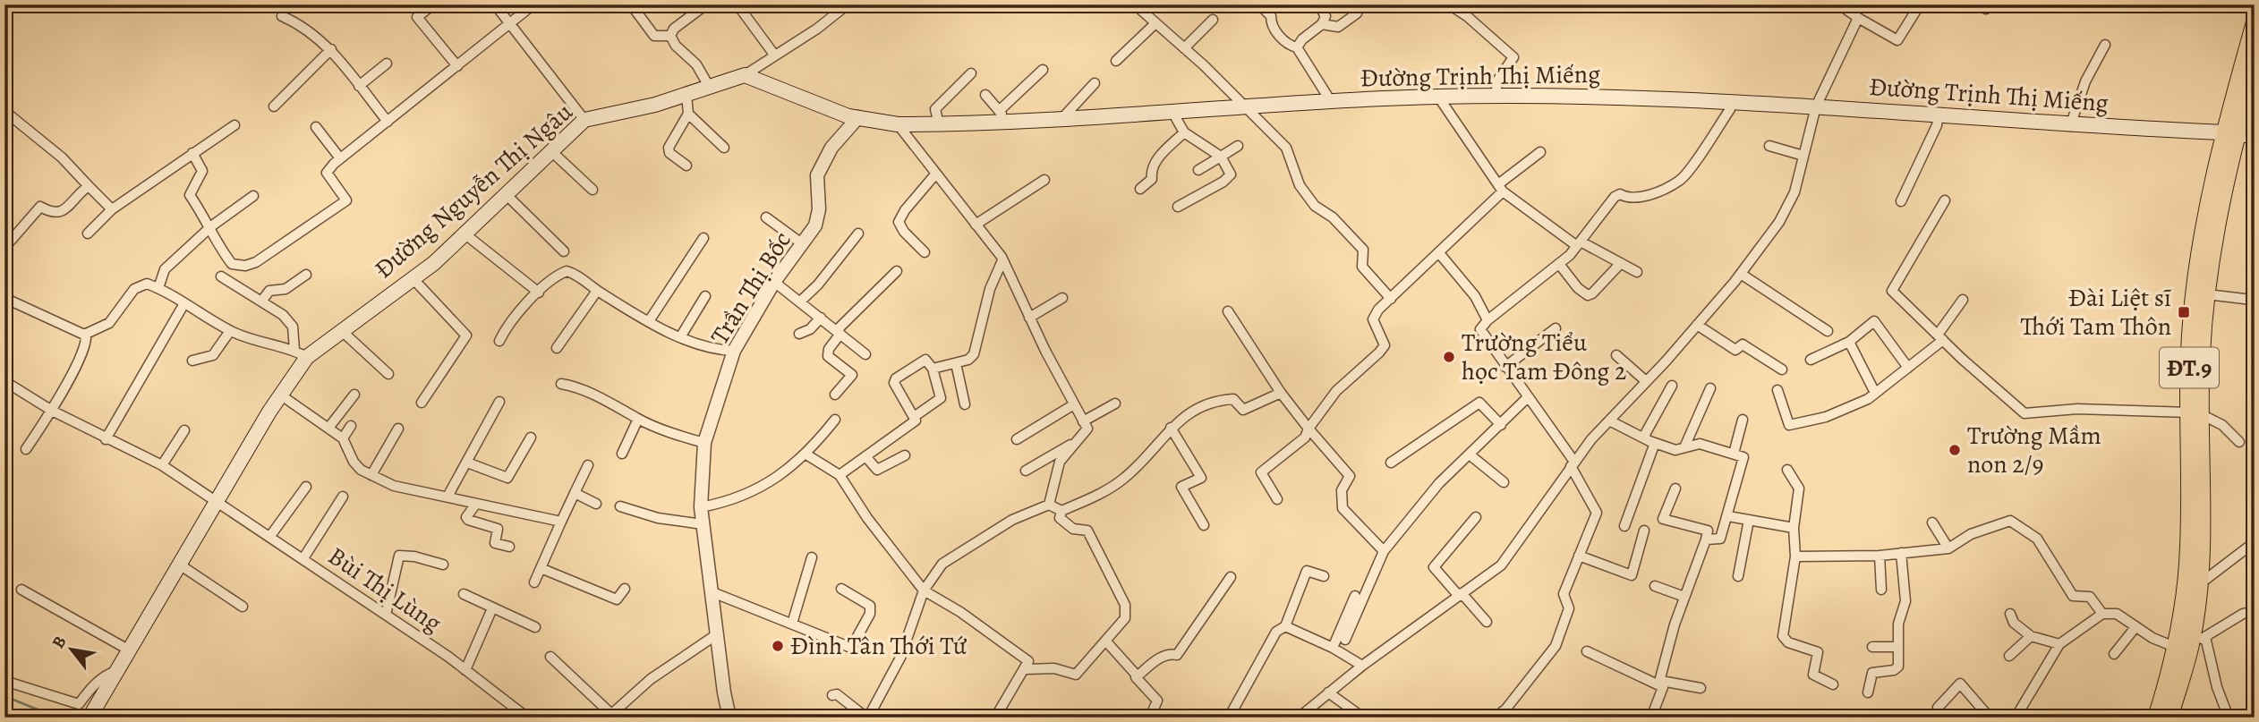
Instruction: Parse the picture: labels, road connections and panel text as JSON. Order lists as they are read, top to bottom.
{
  "streets": {
    "main road": ["Đường Trịnh Thị Miếng", "Đường Nguyễn Thị Ngâu", "ĐT.9"],
    "street": ["Trần Thị Bốc", "Bùi Thị Lùng"]
  },
  "crossings": [
    ["Đường Trịnh Thị Miếng", "Đường Nguyễn Thị Ngâu"],
    ["Đường Trịnh Thị Miếng", "Trần Thị Bốc"],
    ["Đường Trịnh Thị Miếng", "ĐT.9"],
    ["Đường Nguyễn Thị Ngâu", "Bùi Thị Lùng"]
  ],
  "places": {
    "transit": ["Đài Liệt sĩ Thới Tam Thôn"],
    "other": ["Trường Tiểu học Tam Đông 2", "Trường Mầm non 2/9", "Đình Tân Thới Tứ"]
  },
  "north": "top left"
}
